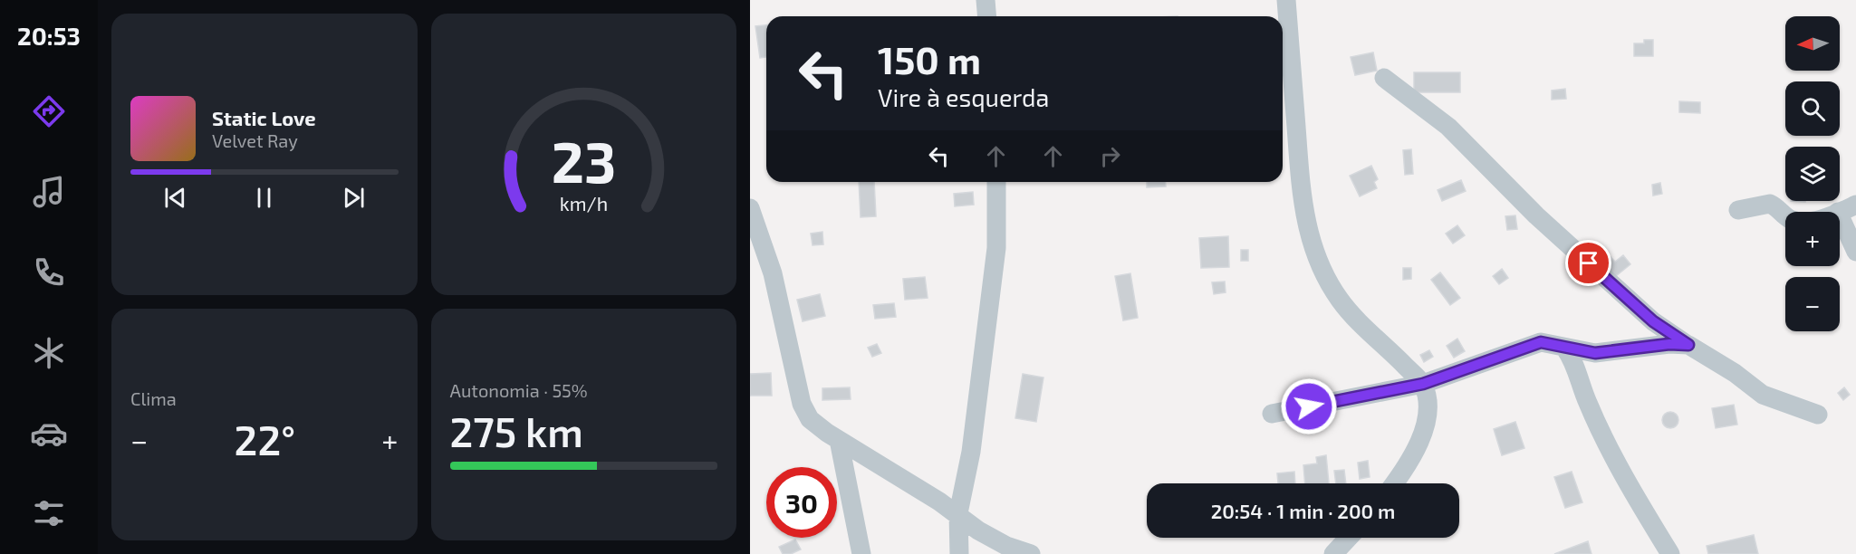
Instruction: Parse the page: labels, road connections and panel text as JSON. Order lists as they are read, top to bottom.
{
  "north": "left",
  "page": {
    "tabs": "20:53",
    "map_buttons": ["+", "−"],
    "turn": ["150 m", "Vire à esquerda"],
    "song": ["Static Love", "Velvet Ray"],
    "tile": [
      "Clima",
      ["Autonomia · 55%", "275 km"]
    ],
    "heat": ["−", "22°", "+"],
    "limit": "30",
    "trip": "20:54 · 1 min · 200 m",
    "gauge": ["23", "km/h"]
  }
}
